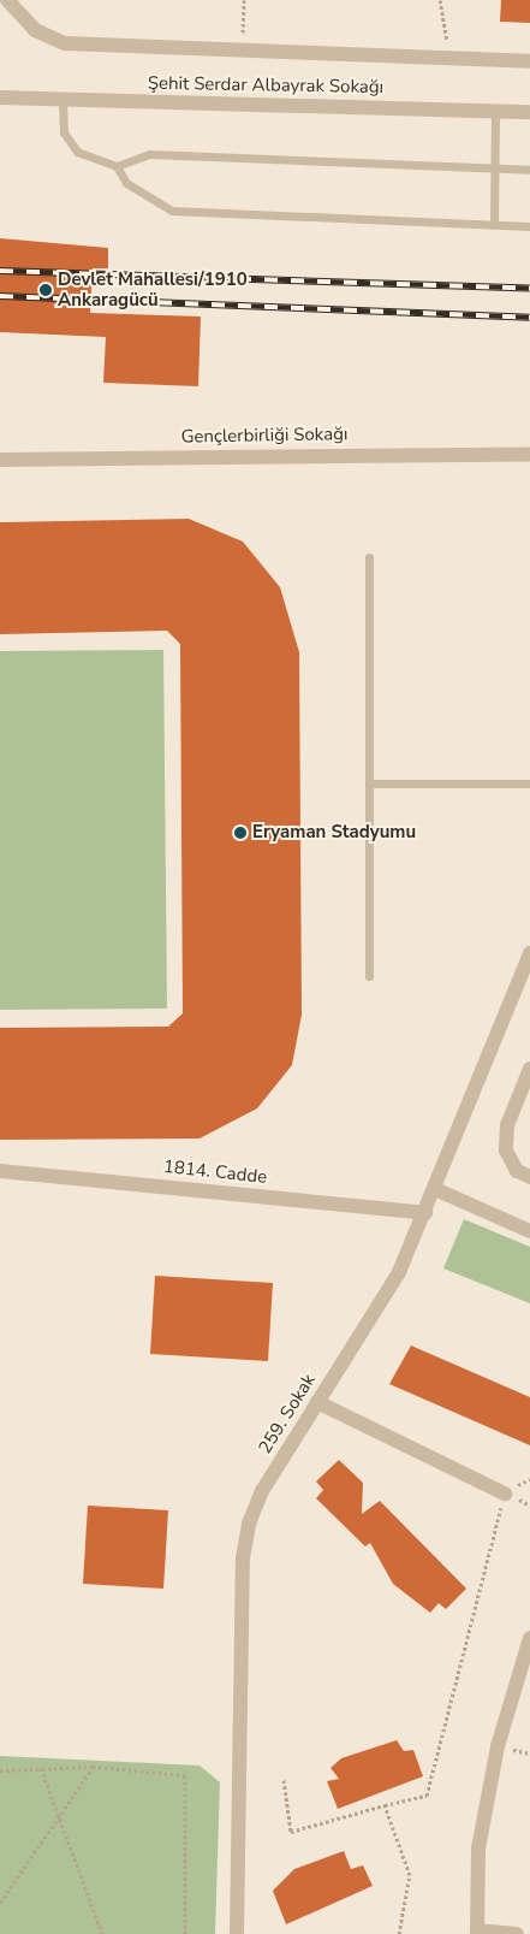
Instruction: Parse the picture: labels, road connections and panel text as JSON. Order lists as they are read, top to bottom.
{
  "streets": {
    "street": [
      "Şehit Serdar Albayrak Sokağı",
      "Gençlerbirliği Sokağı",
      "1814. Cadde",
      "259. Sokak"
    ]
  },
  "crossings": [
    ["1814. Cadde", "259. Sokak"]
  ],
  "places": ["Devlet Mahallesi/1910 Ankaragücü", "Eryaman Stadyumu"]
}
